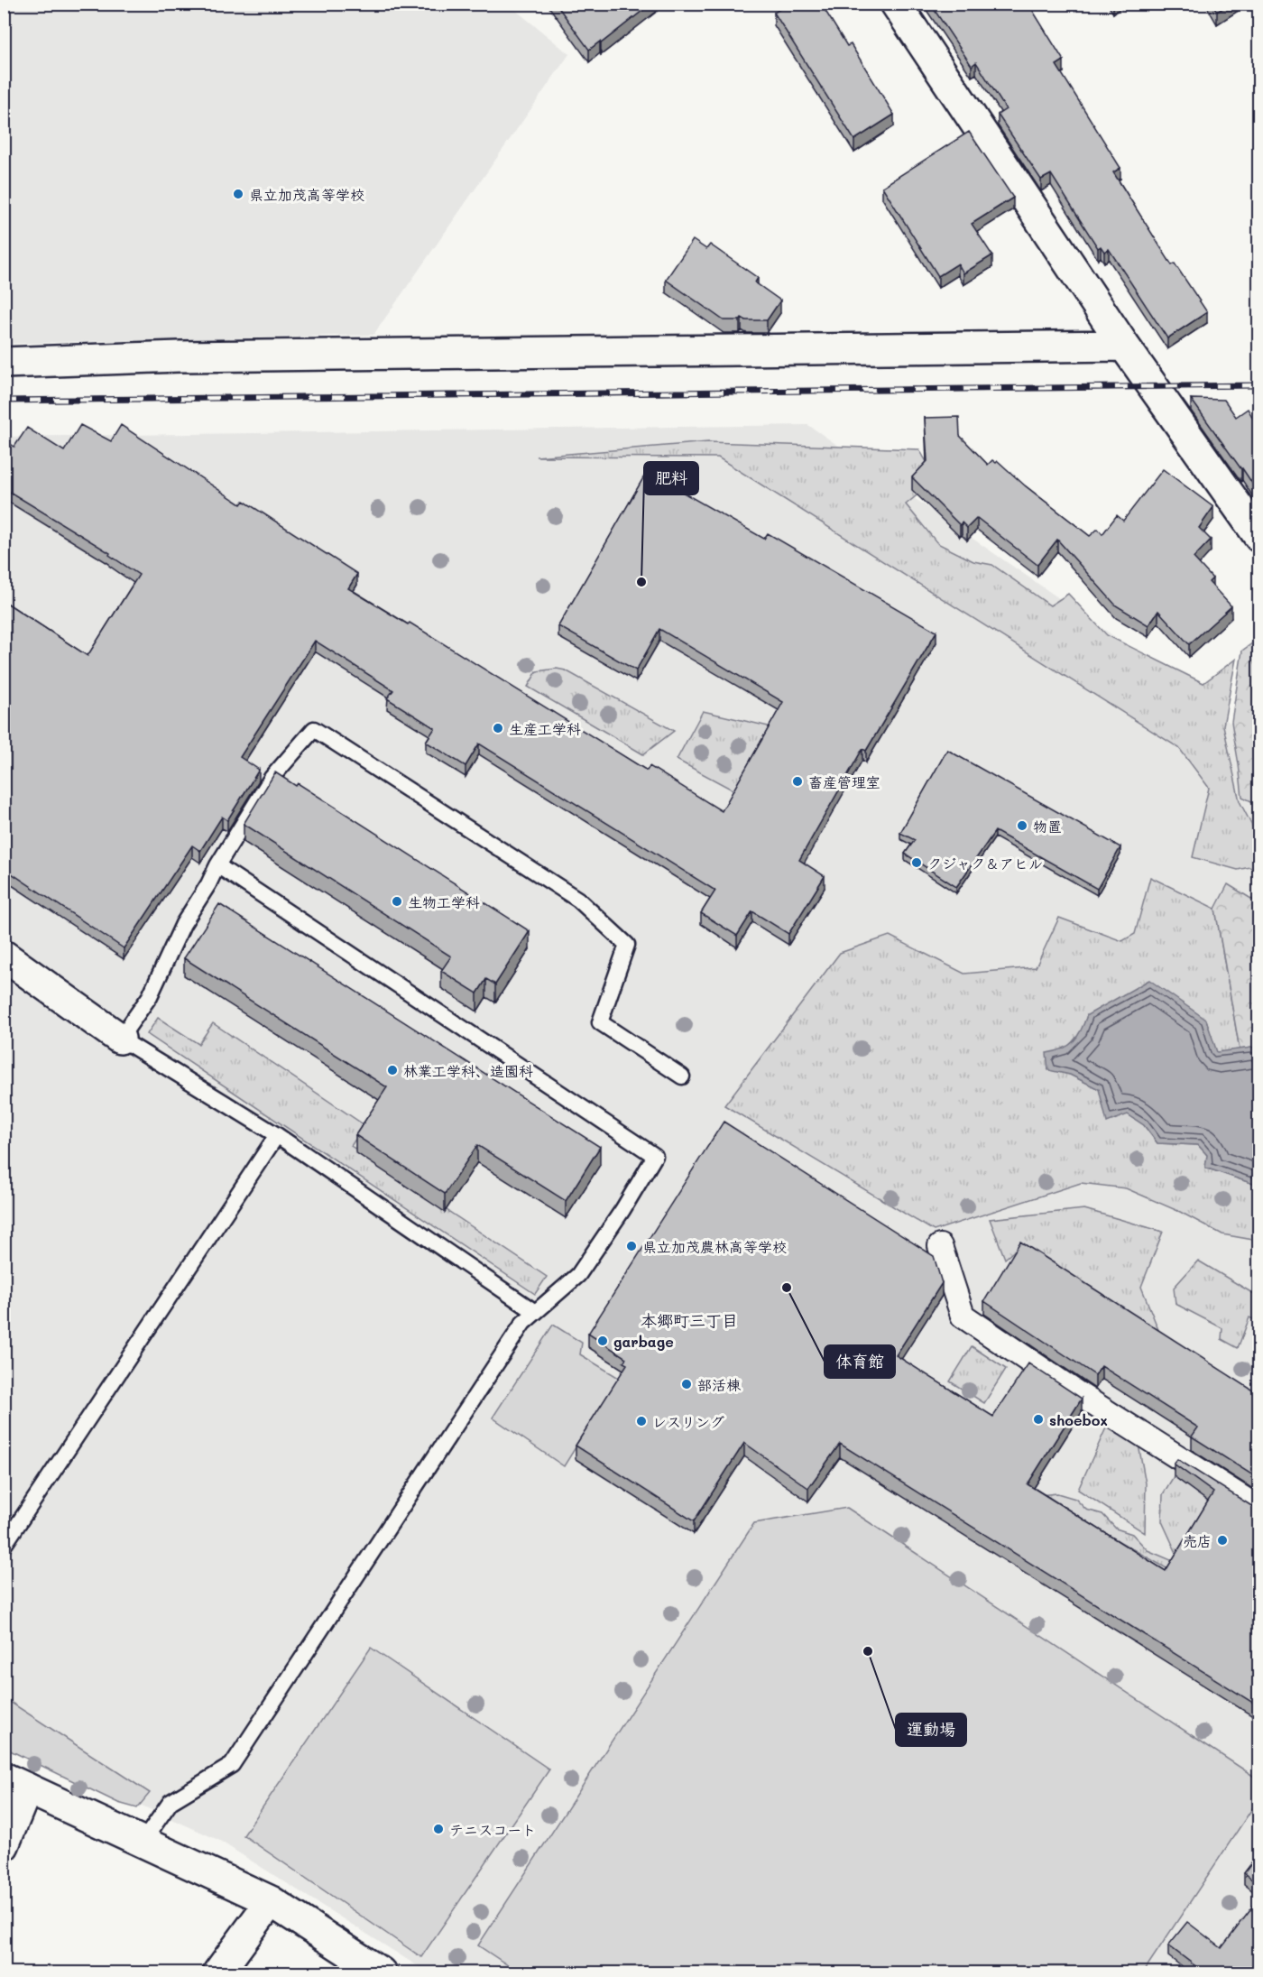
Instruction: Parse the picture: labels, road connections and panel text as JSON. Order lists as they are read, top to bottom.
{
  "districts": ["本郷町三丁目"],
  "places": [
    "県立加茂高等学校",
    "肥料",
    "生産工学科",
    "畜産管理室",
    "物置",
    "クジャク＆アヒル",
    "生物工学科",
    "林業工学科、造園科",
    "県立加茂農林高等学校",
    "体育館",
    "garbage",
    "部活棟",
    "shoebox",
    "レスリング",
    "売店",
    "運動場",
    "テニスコート"
  ]
}
